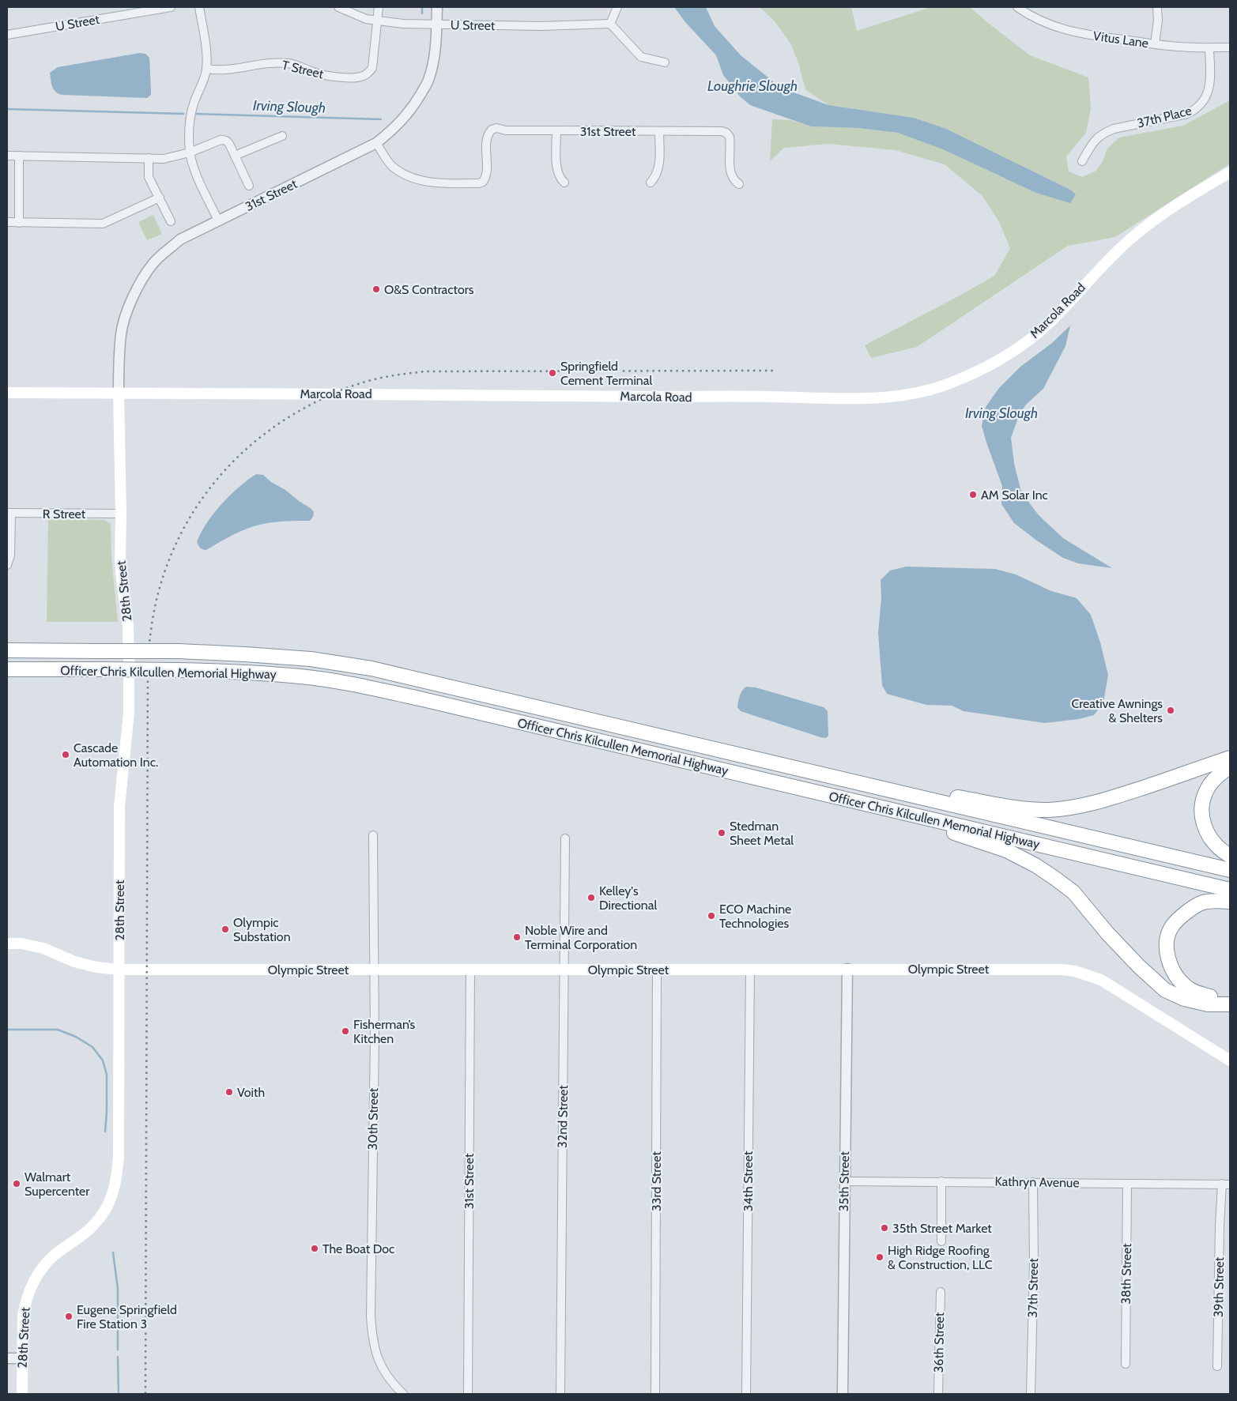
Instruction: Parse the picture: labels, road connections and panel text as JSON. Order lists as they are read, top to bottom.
{
  "streets": {
    "highway": ["Officer Chris Kilcullen Memorial Highway"],
    "main road": ["Marcola Road", "28th Street", "Olympic Street"],
    "street": [
      "U Street",
      "Vitus Lane",
      "T Street",
      "37th Place",
      "31st Street",
      "R Street",
      "32nd Street",
      "30th Street",
      "33rd Street",
      "34th Street",
      "35th Street",
      "Kathryn Avenue",
      "38th Street",
      "39th Street",
      "37th Street",
      "36th Street"
    ]
  },
  "crossings": [
    ["U Street", "T Street"],
    ["U Street", "31st Street"],
    ["Vitus Lane", "37th Place"],
    ["31st Street", "Marcola Road"],
    ["31st Street", "28th Street"],
    ["31st Street", "Olympic Street"],
    ["Marcola Road", "28th Street"],
    ["R Street", "28th Street"],
    ["28th Street", "Olympic Street"],
    ["Olympic Street", "32nd Street"],
    ["Olympic Street", "30th Street"],
    ["Olympic Street", "33rd Street"],
    ["Olympic Street", "34th Street"],
    ["Olympic Street", "35th Street"],
    ["35th Street", "Kathryn Avenue"],
    ["Kathryn Avenue", "38th Street"],
    ["Kathryn Avenue", "39th Street"],
    ["Kathryn Avenue", "37th Street"]
  ],
  "water": ["Loughrie Slough", "Irving Slough"],
  "places": [
    "O&S Contractors",
    "Springfield Cement Terminal",
    "AM Solar Inc",
    "Creative Awnings & Shelters",
    "Cascade Automation Inc.",
    "Stedman Sheet Metal",
    "Kelley's Directional",
    "ECO Machine Technologies",
    "Olympic Substation",
    "Noble Wire and Terminal Corporation",
    "Fisherman’s Kitchen",
    "Voith",
    "Walmart Supercenter",
    "35th Street Market",
    "The Boat Doc",
    "High Ridge Roofing & Construction, LLC",
    "Eugene Springfield Fire Station 3"
  ]
}
